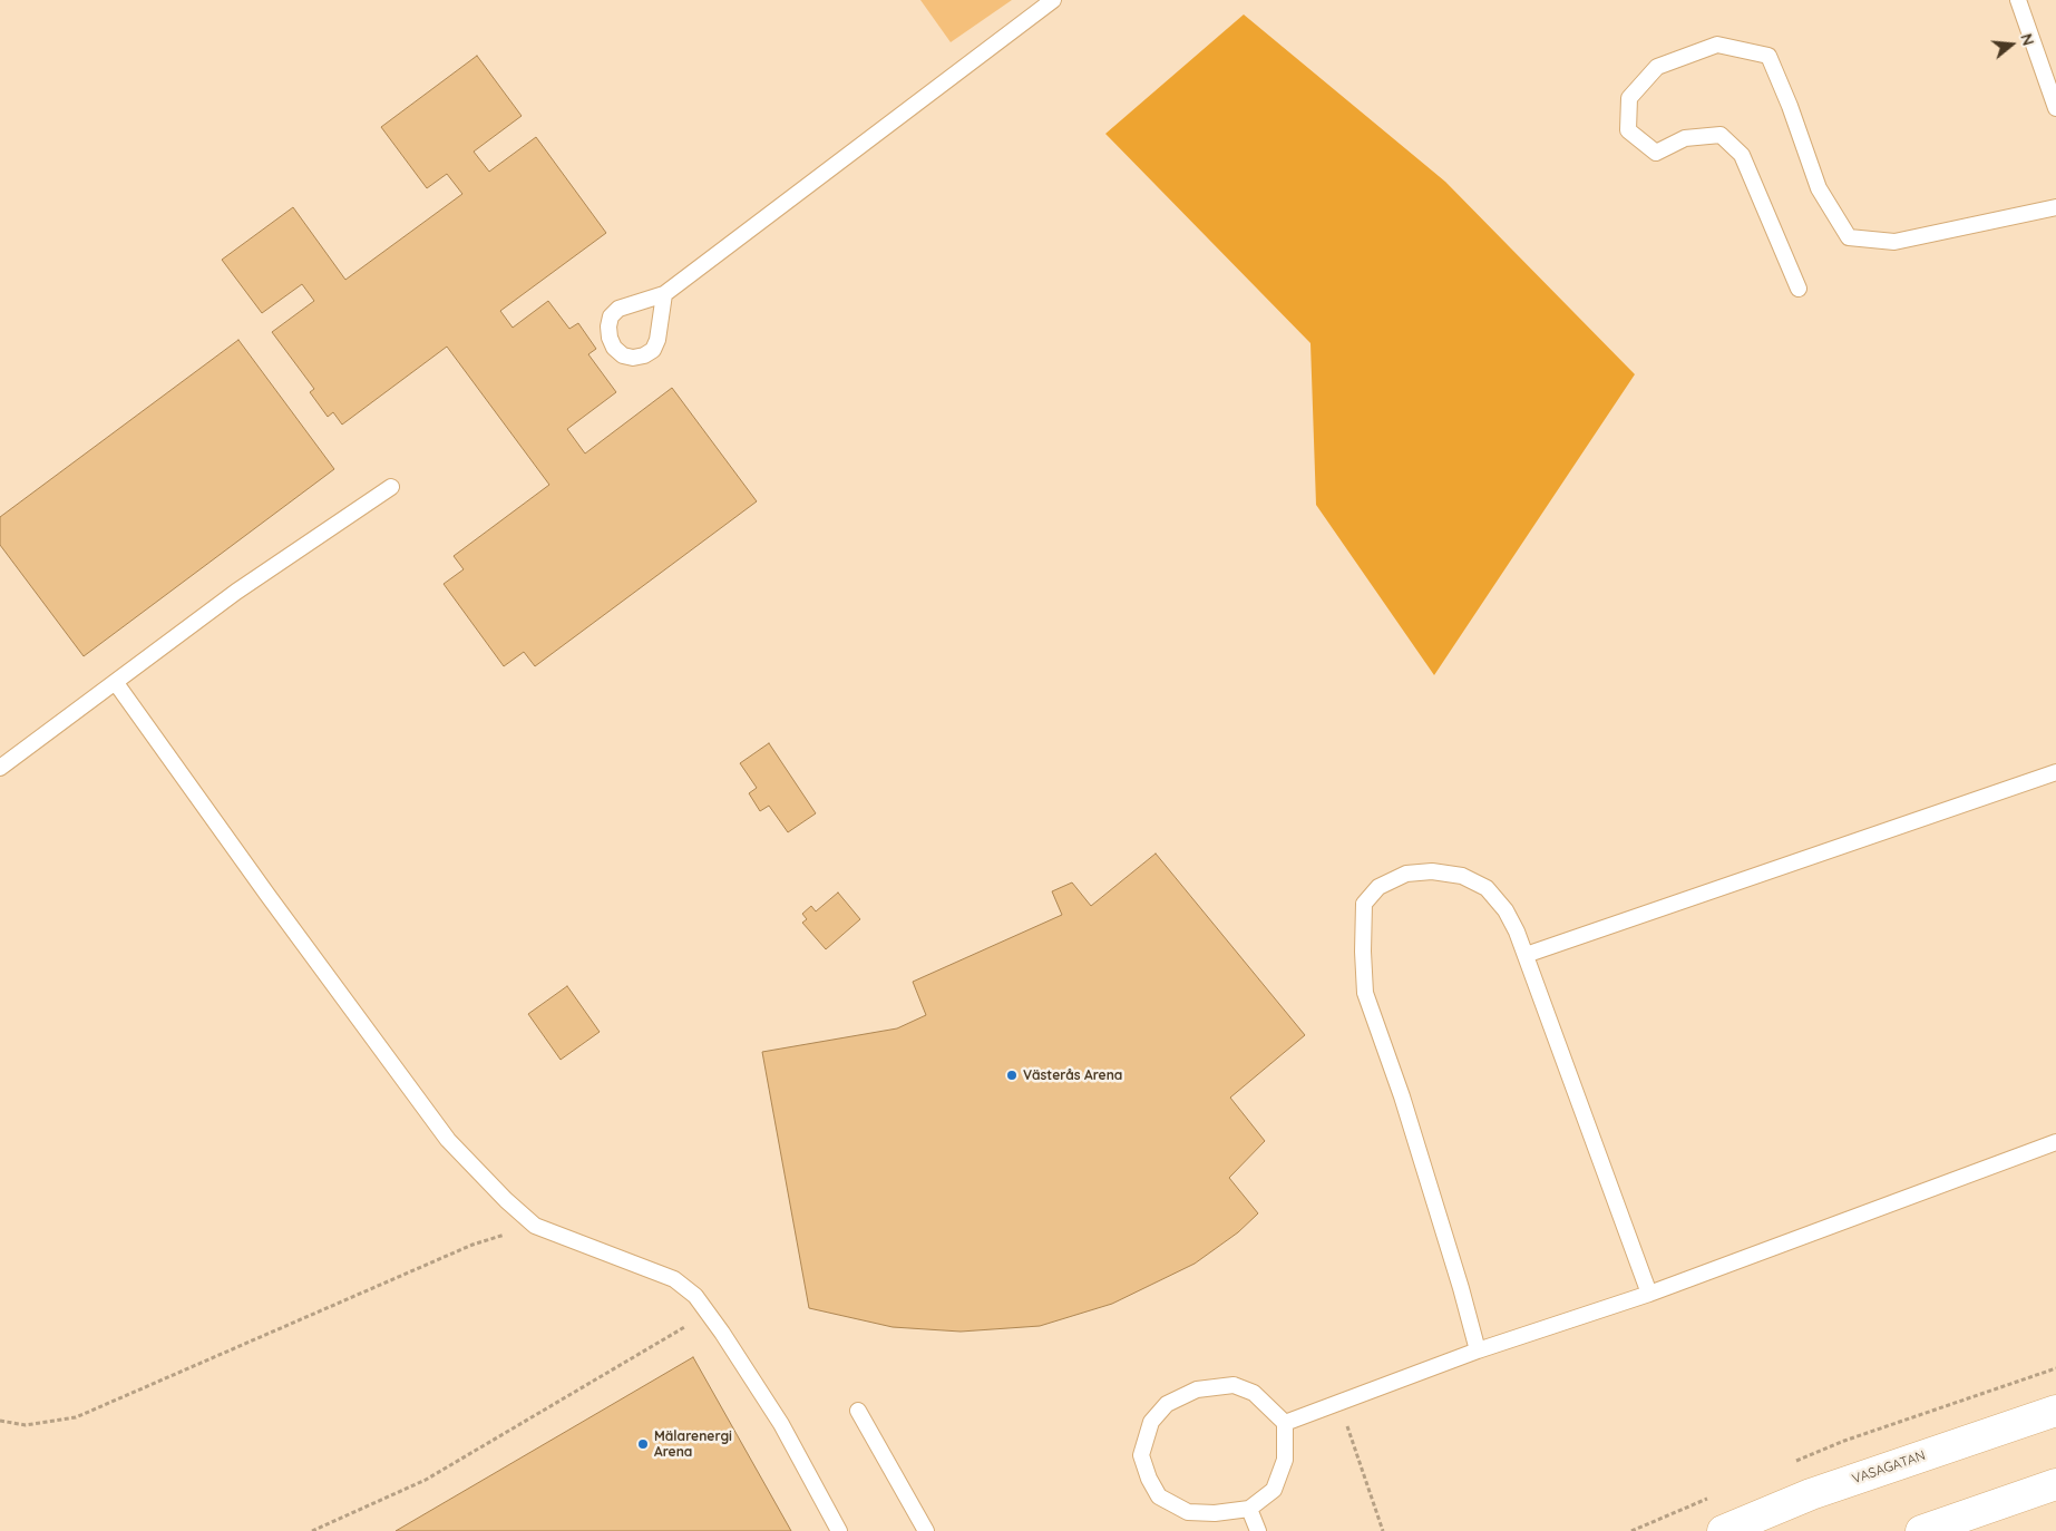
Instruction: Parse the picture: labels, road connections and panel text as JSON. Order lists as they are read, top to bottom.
{
  "streets": {
    "street": ["VASAGATAN"]
  },
  "places": ["Västerås Arena", "Mälarenergi Arena"],
  "north": "right"
}
